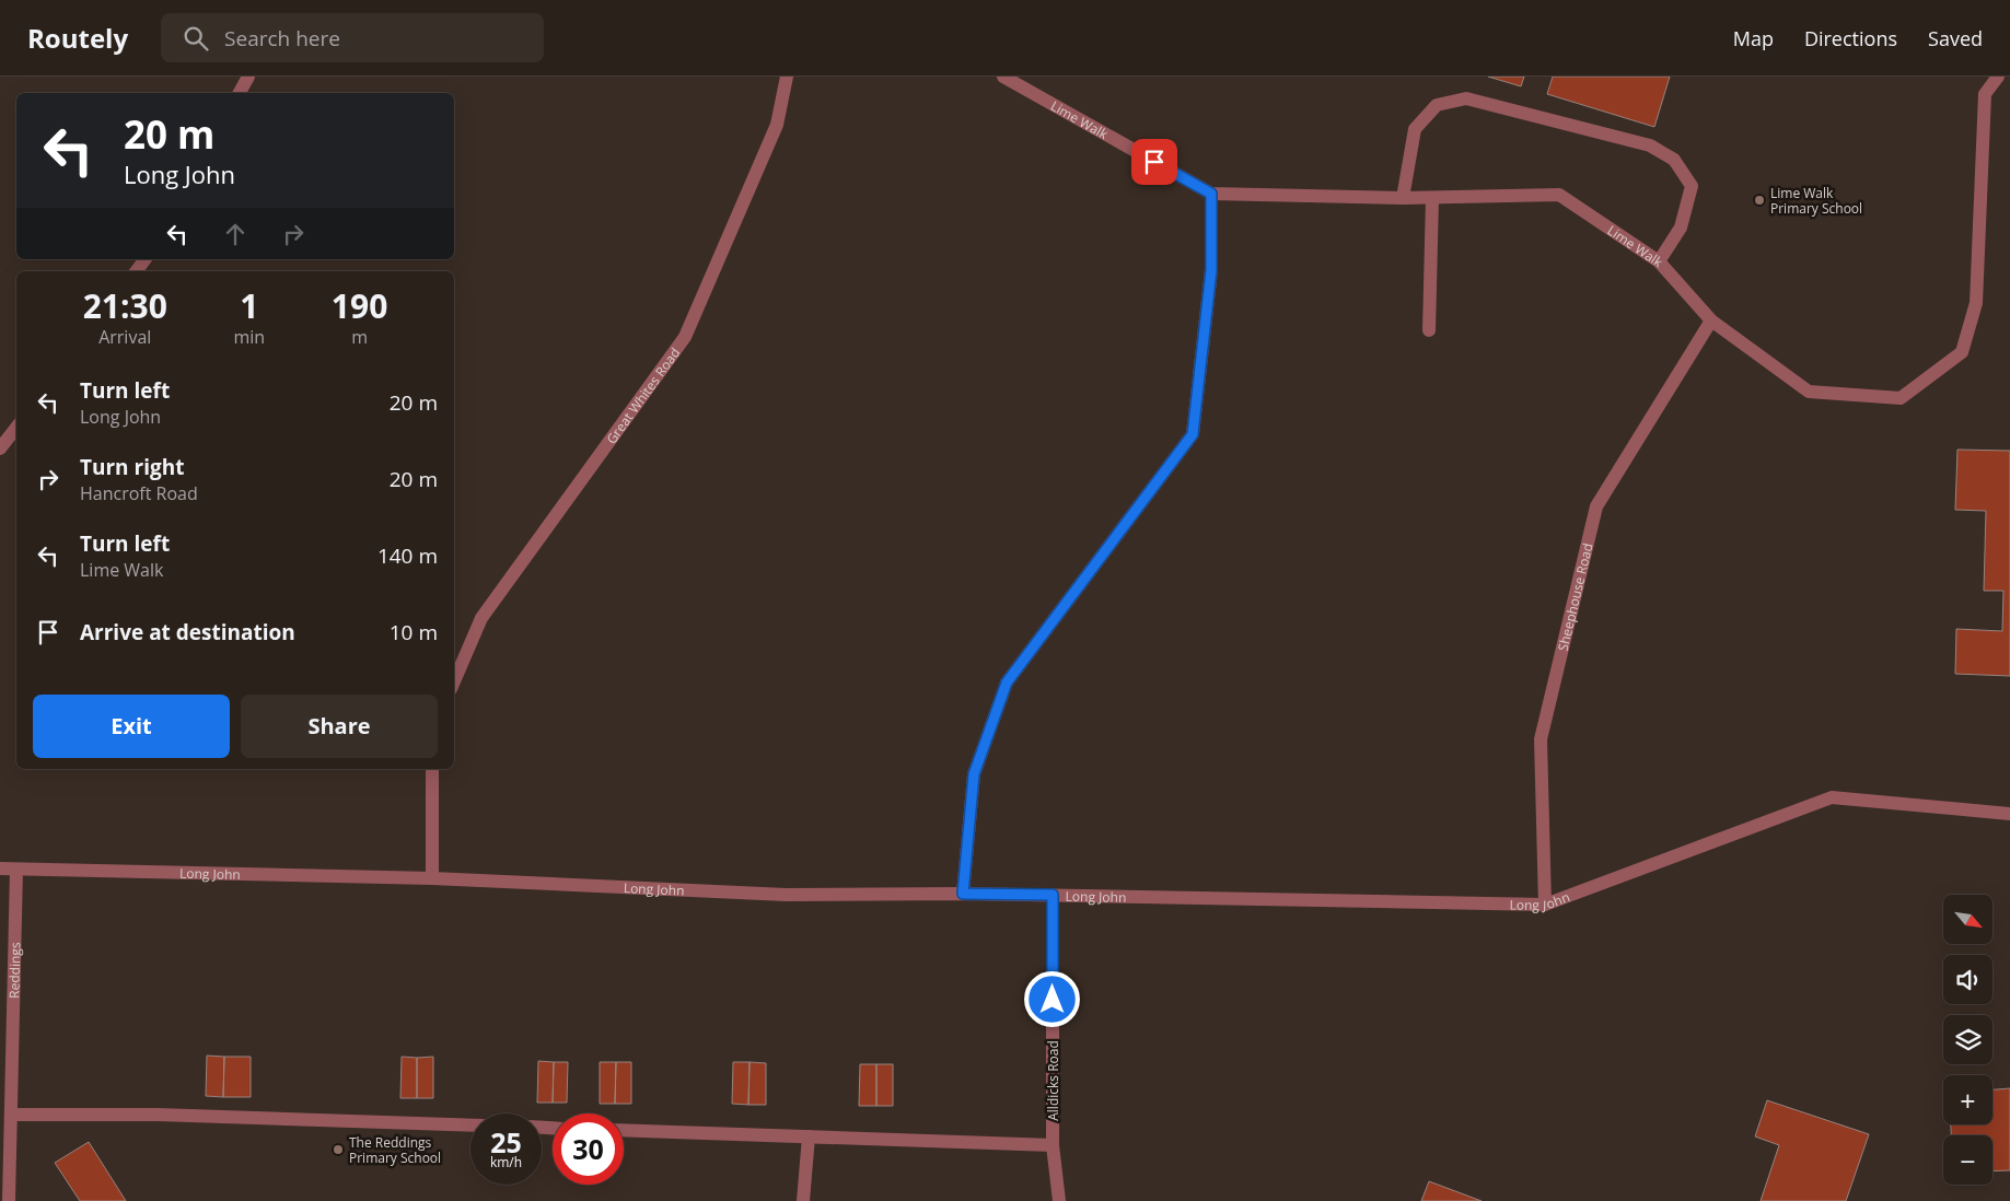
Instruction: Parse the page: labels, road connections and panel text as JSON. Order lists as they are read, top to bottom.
{
  "streets": {
    "street": [
      "Lime Walk",
      "Great Whites Road",
      "Sheephouse Road",
      "Long John",
      "Reddings",
      "Alldicks Road"
    ]
  },
  "crossings": [
    ["Lime Walk", "Sheephouse Road"],
    ["Sheephouse Road", "Long John"],
    ["Long John", "Reddings"],
    ["Long John", "Alldicks Road"]
  ],
  "places": ["Lime Walk Primary School", "The Reddings Primary School"],
  "north": "bottom right",
  "page": {
    "header": "Routely",
    "search": "Search here",
    "nav": ["Map", "Directions", "Saved"],
    "turn": ["20 m", "Long John"],
    "eta": [
      "21:30",
      "Arrival",
      "1",
      "min",
      "190",
      "m"
    ],
    "list": [
      {
        "name": "Turn left",
        "note": "Long John",
        "value": "20 m"
      },
      {
        "name": "Turn right",
        "note": "Hancroft Road",
        "value": "20 m"
      },
      {
        "name": "Turn left",
        "note": "Lime Walk",
        "value": "140 m"
      },
      {
        "name": "Arrive at destination",
        "value": "10 m"
      }
    ],
    "buttons": ["Exit", "Share"],
    "map_buttons": ["+", "−"],
    "speed": "25 km/h",
    "limit": "30"
  }
}
